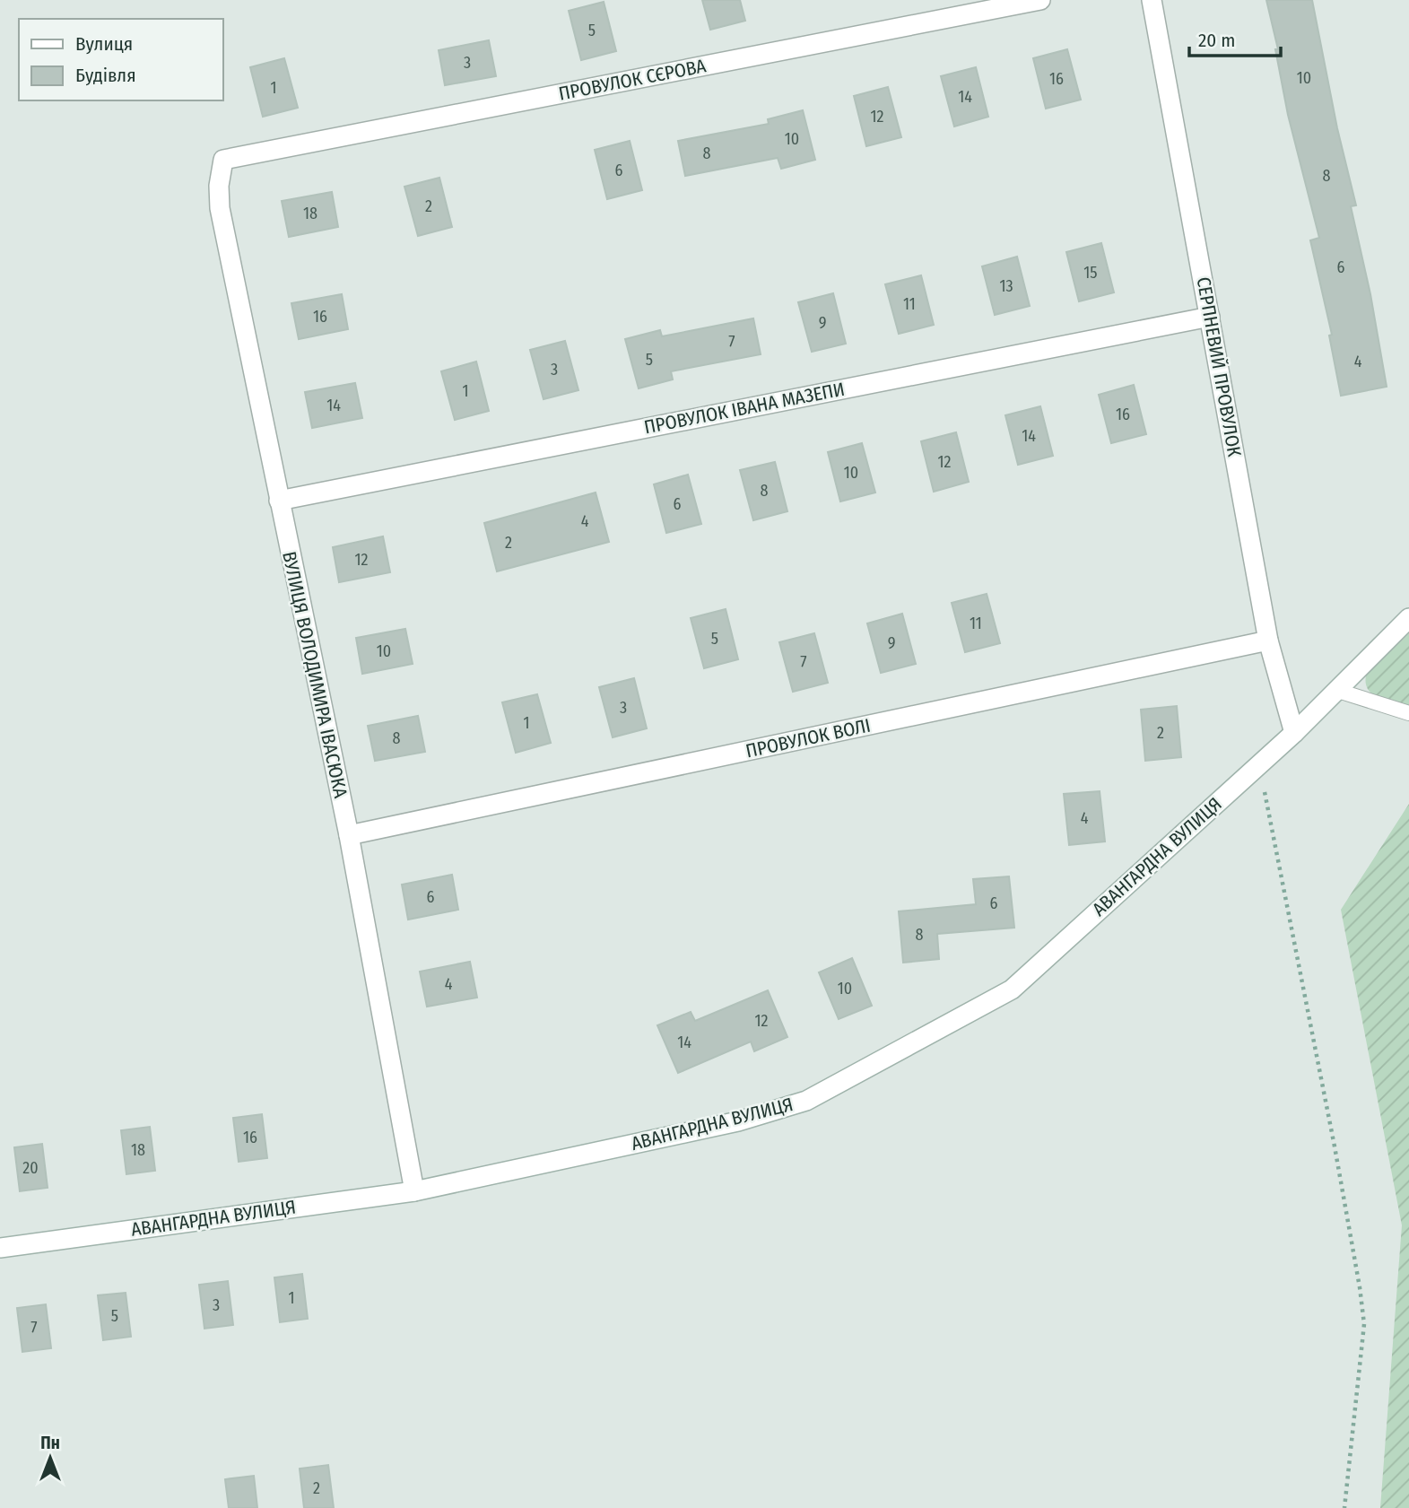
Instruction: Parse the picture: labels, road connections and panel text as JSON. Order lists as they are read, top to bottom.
{
  "streets": {
    "street": [
      "ПРОВУЛОК СЄРОВА",
      "СЕРПНЕВИЙ ПРОВУЛОК",
      "ПРОВУЛОК ІВАНА МАЗЕПИ",
      "ВУЛИЦЯ ВОЛОДИМИРА ІВАСЮКА",
      "ПРОВУЛОК ВОЛІ",
      "АВАНГАРДНА ВУЛИЦЯ"
    ]
  },
  "crossings": [
    ["ПРОВУЛОК СЄРОВА", "ВУЛИЦЯ ВОЛОДИМИРА ІВАСЮКА"],
    ["СЕРПНЕВИЙ ПРОВУЛОК", "ПРОВУЛОК ІВАНА МАЗЕПИ"],
    ["СЕРПНЕВИЙ ПРОВУЛОК", "ПРОВУЛОК ВОЛІ"],
    ["СЕРПНЕВИЙ ПРОВУЛОК", "АВАНГАРДНА ВУЛИЦЯ"],
    ["ПРОВУЛОК ІВАНА МАЗЕПИ", "ВУЛИЦЯ ВОЛОДИМИРА ІВАСЮКА"],
    ["ВУЛИЦЯ ВОЛОДИМИРА ІВАСЮКА", "ПРОВУЛОК ВОЛІ"],
    ["ВУЛИЦЯ ВОЛОДИМИРА ІВАСЮКА", "АВАНГАРДНА ВУЛИЦЯ"]
  ],
  "house_numbers": [
    "5",
    "3",
    "10",
    "16",
    "1",
    "14",
    "12",
    "10",
    "8",
    "6",
    "8",
    "2",
    "18",
    "6",
    "15",
    "13",
    "11",
    "16",
    "9",
    "7",
    "5",
    "4",
    "3",
    "1",
    "14",
    "16",
    "14",
    "12",
    "10",
    "8",
    "6",
    "4",
    "2",
    "12",
    "11",
    "5",
    "9",
    "10",
    "7",
    "3",
    "1",
    "2",
    "8",
    "4",
    "6",
    "6",
    "8",
    "4",
    "10",
    "12",
    "14",
    "16",
    "18",
    "20",
    "1",
    "3",
    "5",
    "7",
    "2"
  ],
  "legend": ["Вулиця", "Будівля"],
  "scale_bar": "20 m",
  "north": "top"
}
